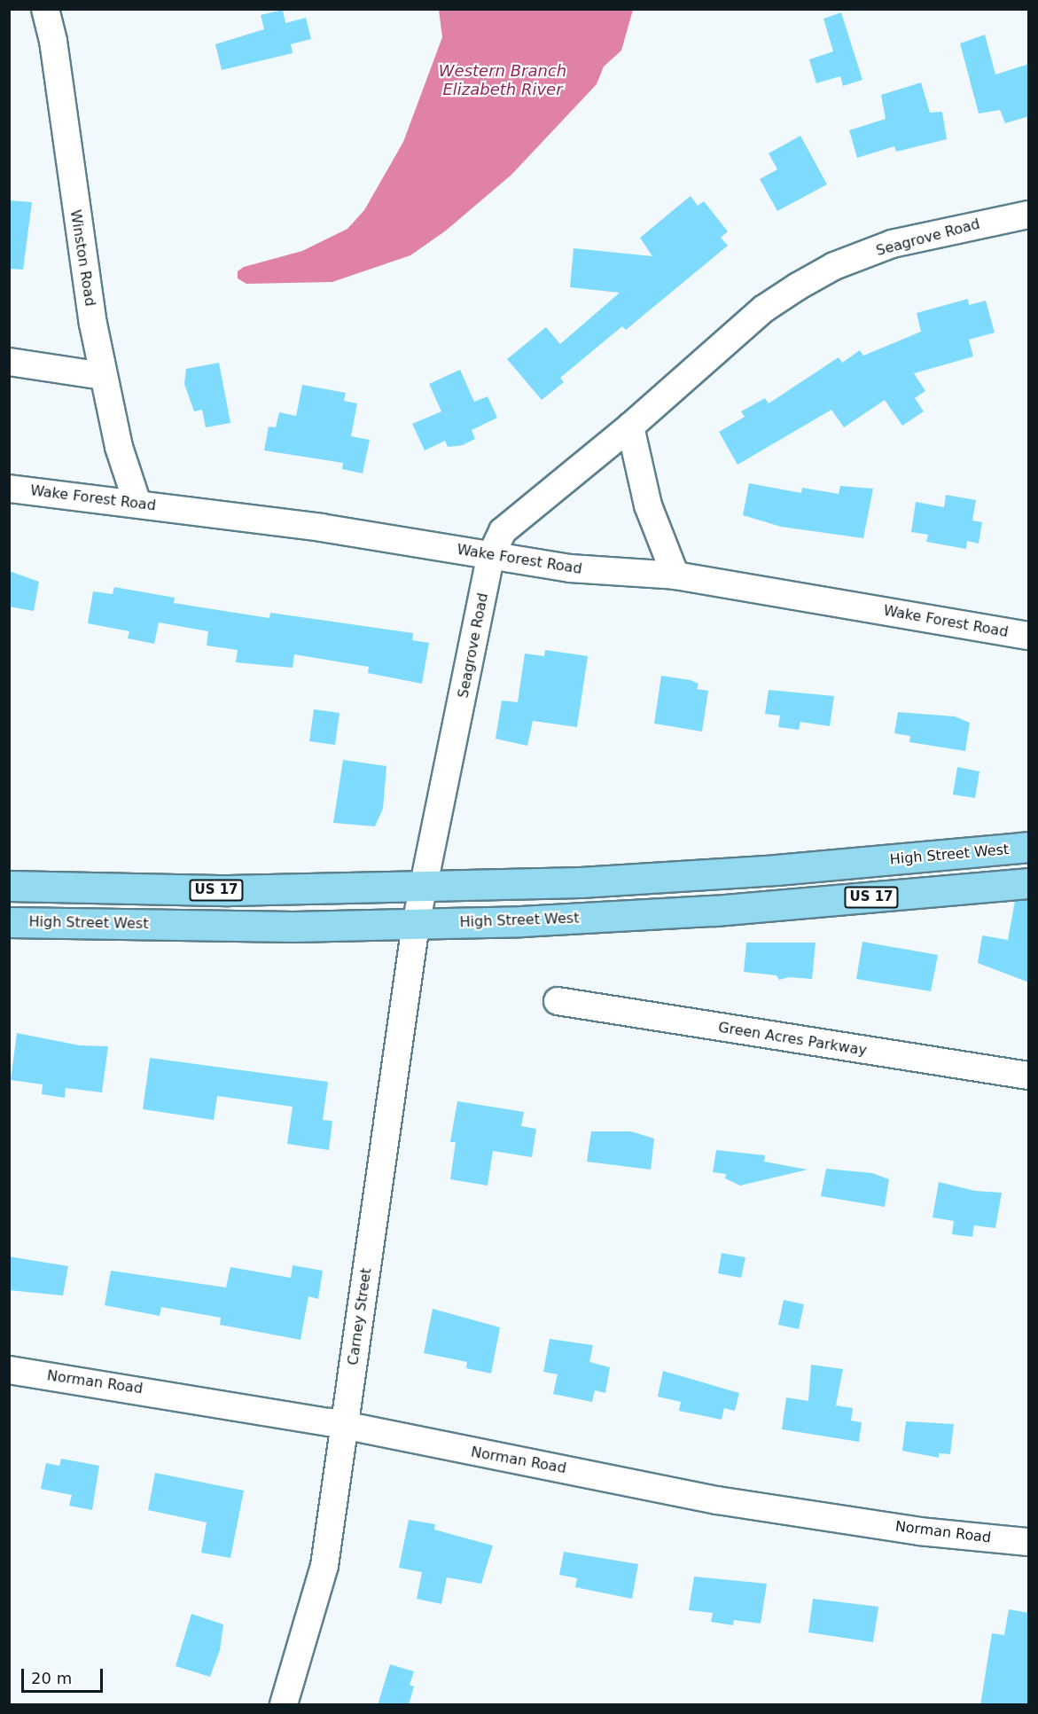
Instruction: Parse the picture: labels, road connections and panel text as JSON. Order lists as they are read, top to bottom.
{
  "streets": {
    "main road": ["High Street West", "US 17"],
    "street": [
      "Seagrove Road",
      "Winston Road",
      "Wake Forest Road",
      "Green Acres Parkway",
      "Carney Street",
      "Norman Road"
    ]
  },
  "crossings": [
    ["Seagrove Road", "Wake Forest Road"],
    ["Seagrove Road", "High Street West"],
    ["Seagrove Road", "Carney Street"],
    ["Winston Road", "Wake Forest Road"],
    ["High Street West", "Carney Street"],
    ["Carney Street", "Norman Road"]
  ],
  "water": ["Western Branch Elizabeth River"],
  "scale_bar": "20 m"
}
